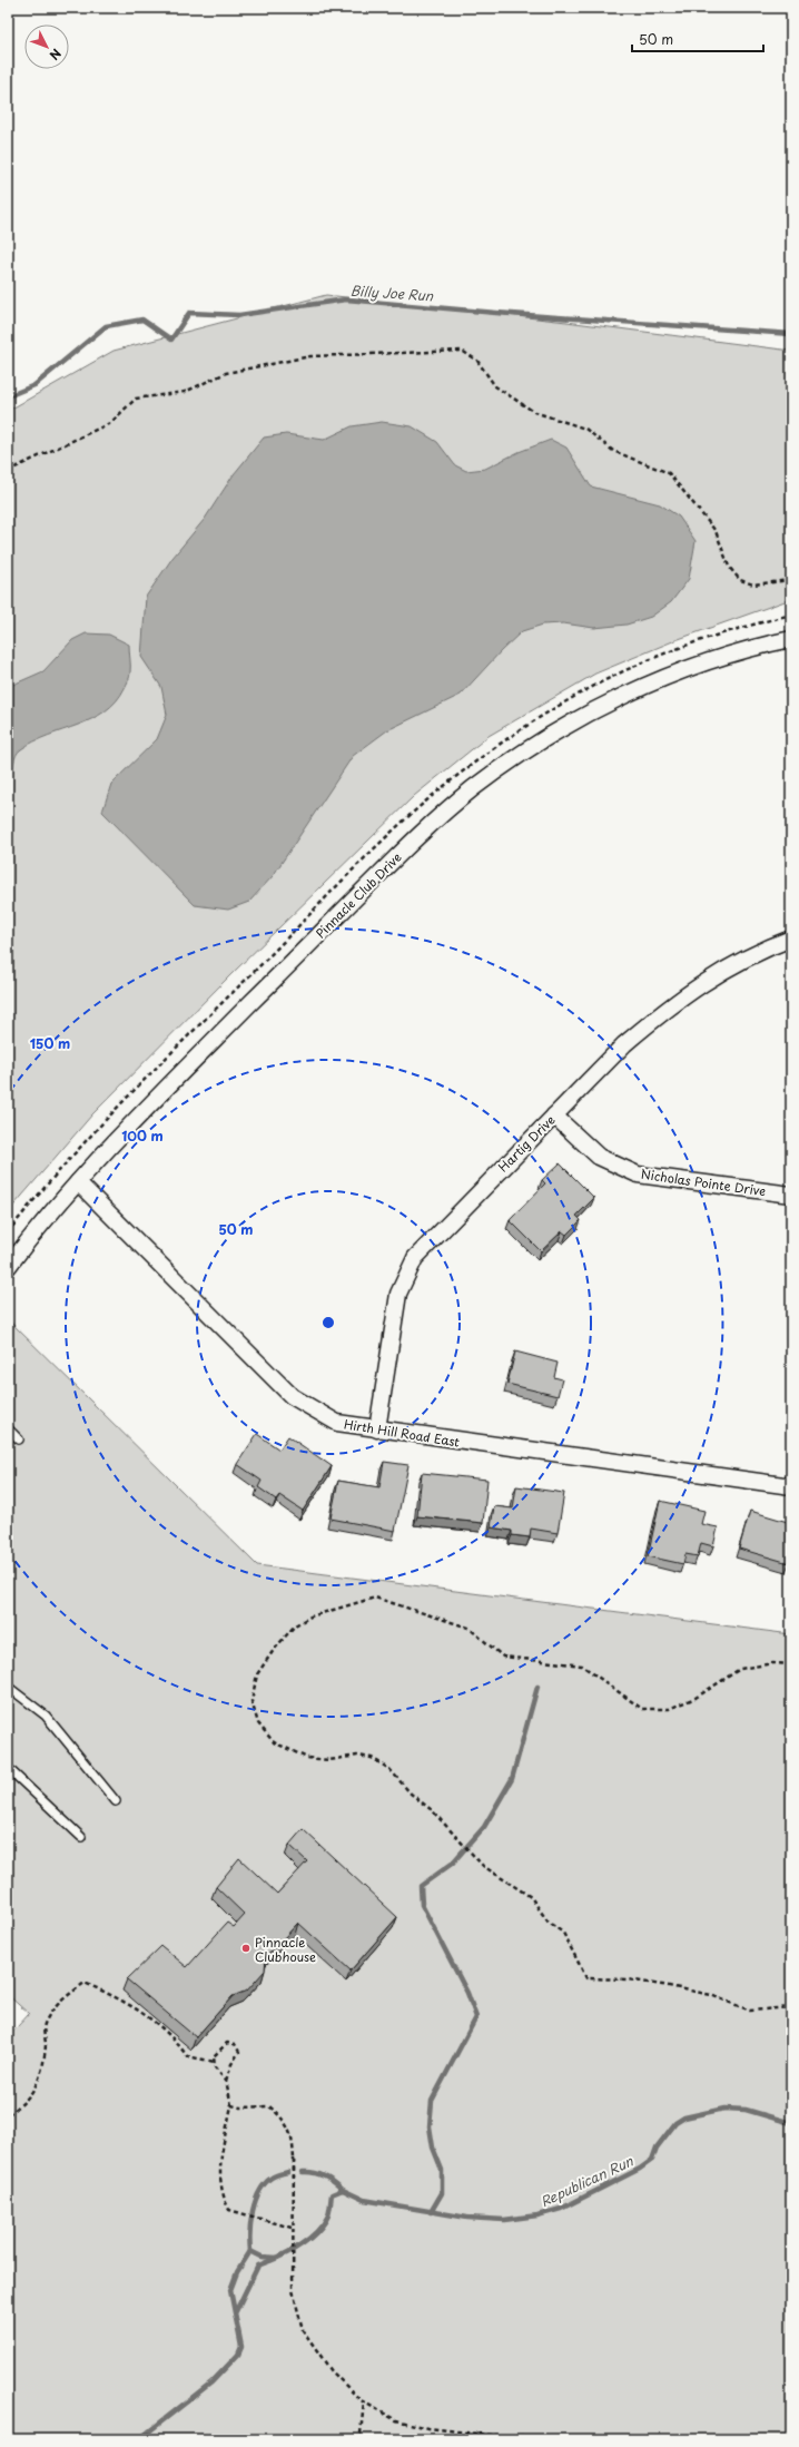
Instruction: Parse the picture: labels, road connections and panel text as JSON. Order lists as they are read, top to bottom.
{
  "streets": {
    "street": [
      "Pinnacle Club Drive",
      "Hartig Drive",
      "Nicholas Pointe Drive",
      "Hirth Hill Road East"
    ]
  },
  "crossings": [
    ["Pinnacle Club Drive", "Hirth Hill Road East"],
    ["Hartig Drive", "Nicholas Pointe Drive"],
    ["Hartig Drive", "Hirth Hill Road East"]
  ],
  "water": ["Billy Joe Run", "Republican Run"],
  "places": ["Pinnacle Clubhouse"],
  "scale_bar": "50 m",
  "north": "bottom right",
  "rings": ["150 m", "100 m", "50 m"]
}
